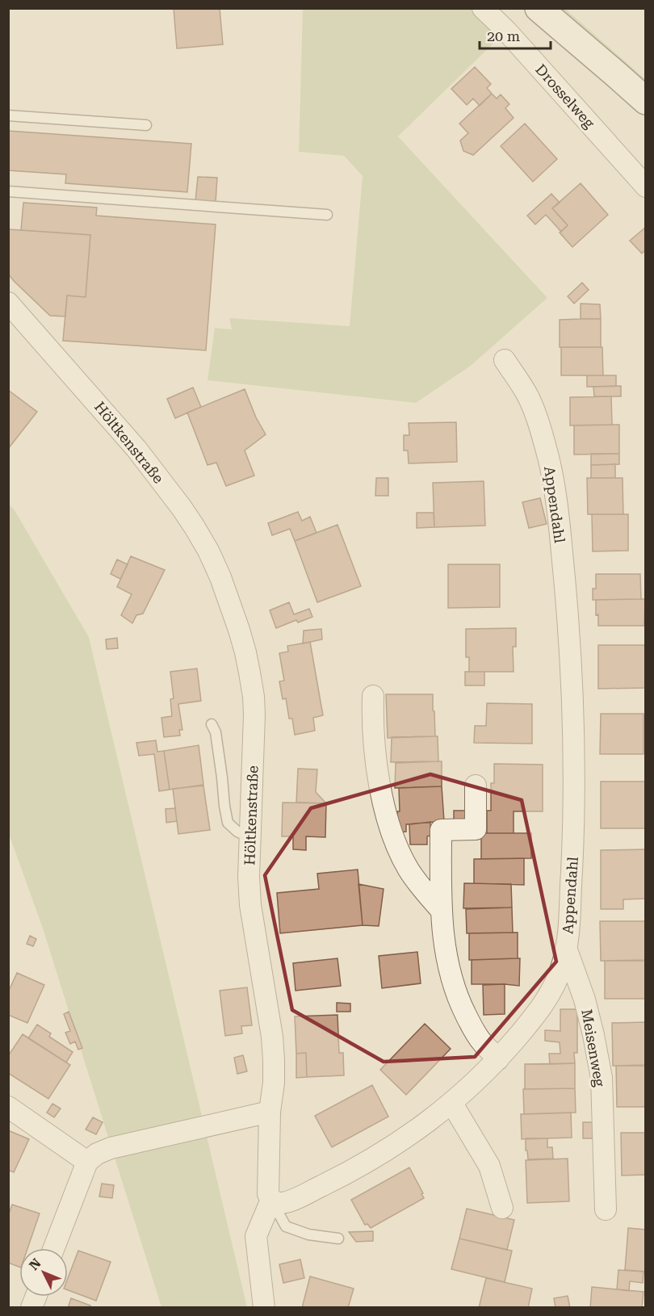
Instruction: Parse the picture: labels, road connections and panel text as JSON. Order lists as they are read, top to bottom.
{
  "streets": {
    "street": [
      "Drosselweg",
      "Höltkenstraße",
      "Appendahl",
      "Meisenweg"
    ]
  },
  "crossings": [
    ["Appendahl", "Meisenweg"]
  ],
  "scale_bar": "20 m",
  "north": "top left"
}
